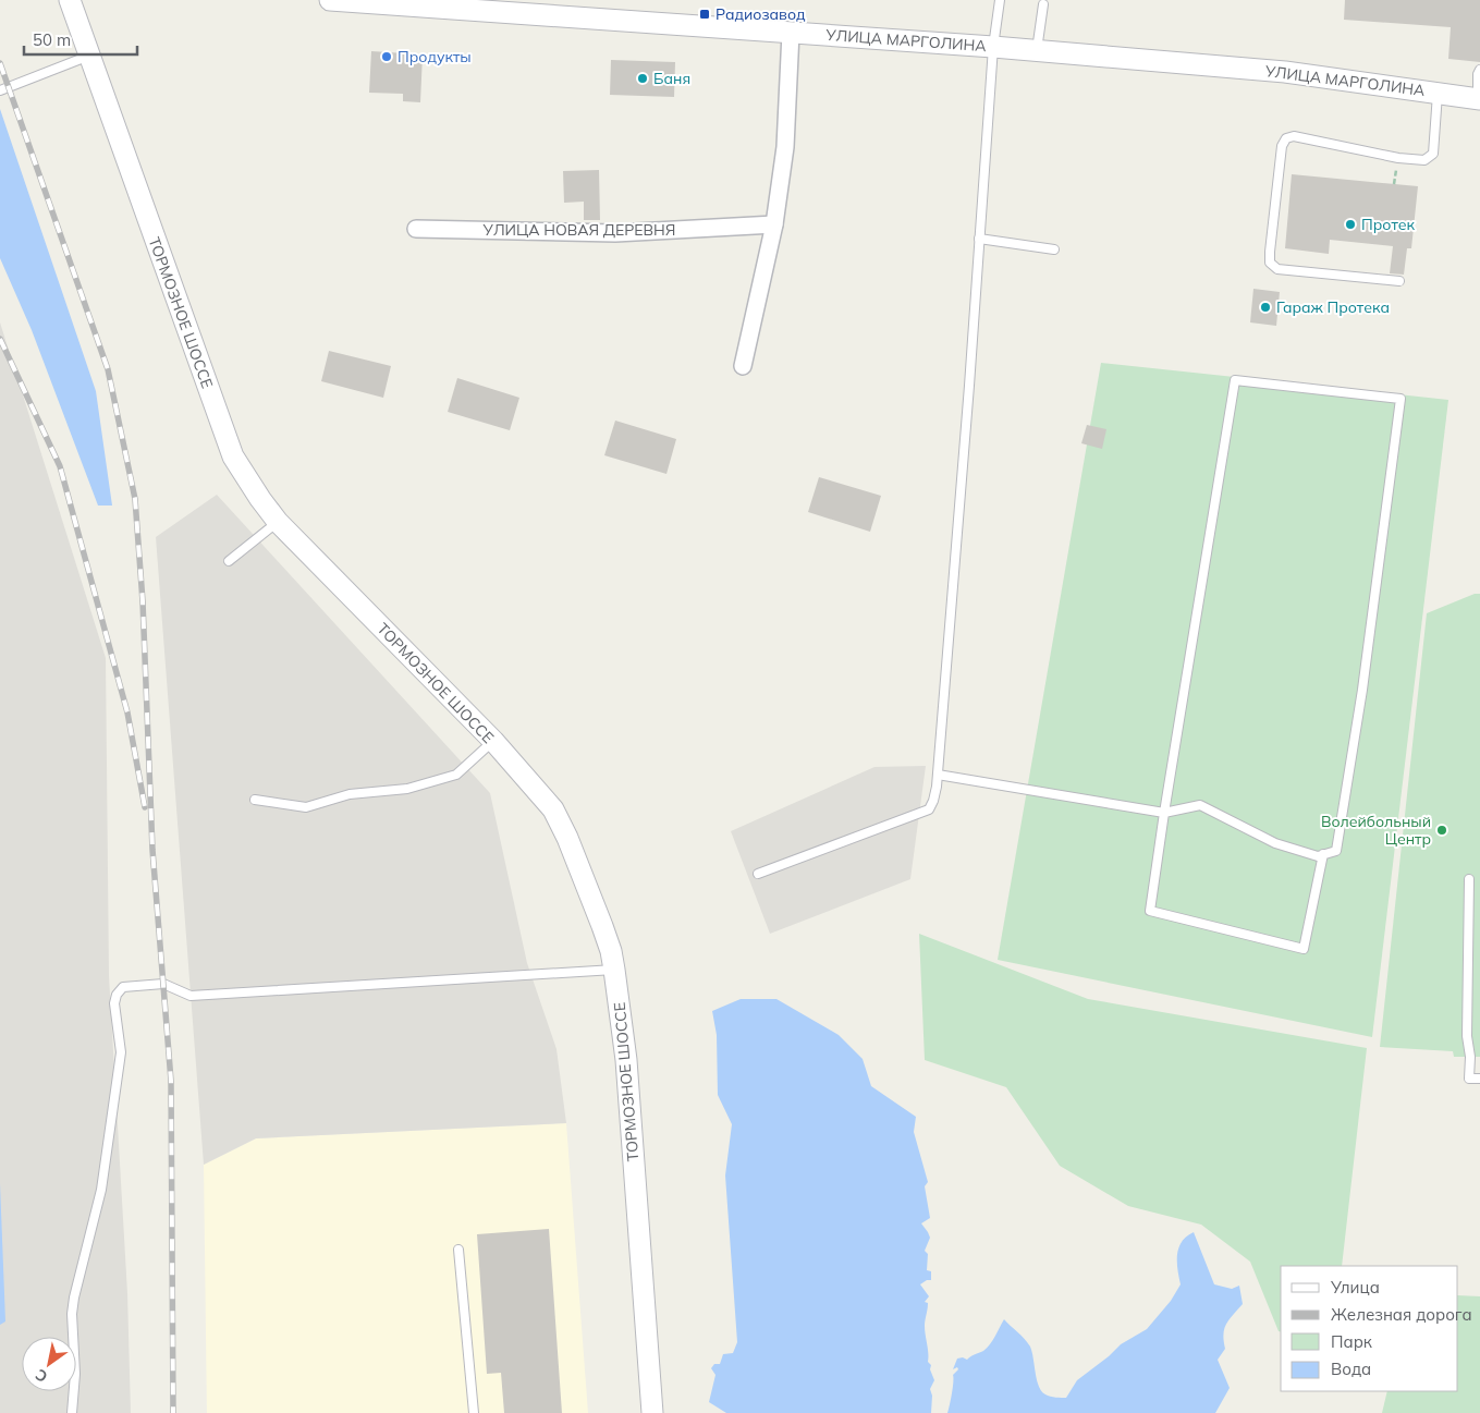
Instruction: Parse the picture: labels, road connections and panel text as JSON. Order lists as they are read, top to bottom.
{
  "streets": {
    "street": ["УЛИЦА МАРГОЛИНА", "УЛИЦА НОВАЯ ДЕРЕВНЯ", "ТОРМОЗНОЕ ШОССЕ"]
  },
  "places": {
    "transit": ["Радиозавод"],
    "other": [
      "Продукты",
      "Баня",
      "Протек",
      "Гараж Протека",
      "Волейбольный Центр"
    ]
  },
  "legend": [
    "Улица",
    "Железная дорога",
    "Парк",
    "Вода"
  ],
  "scale_bar": "50 m",
  "north": "bottom left"
}
